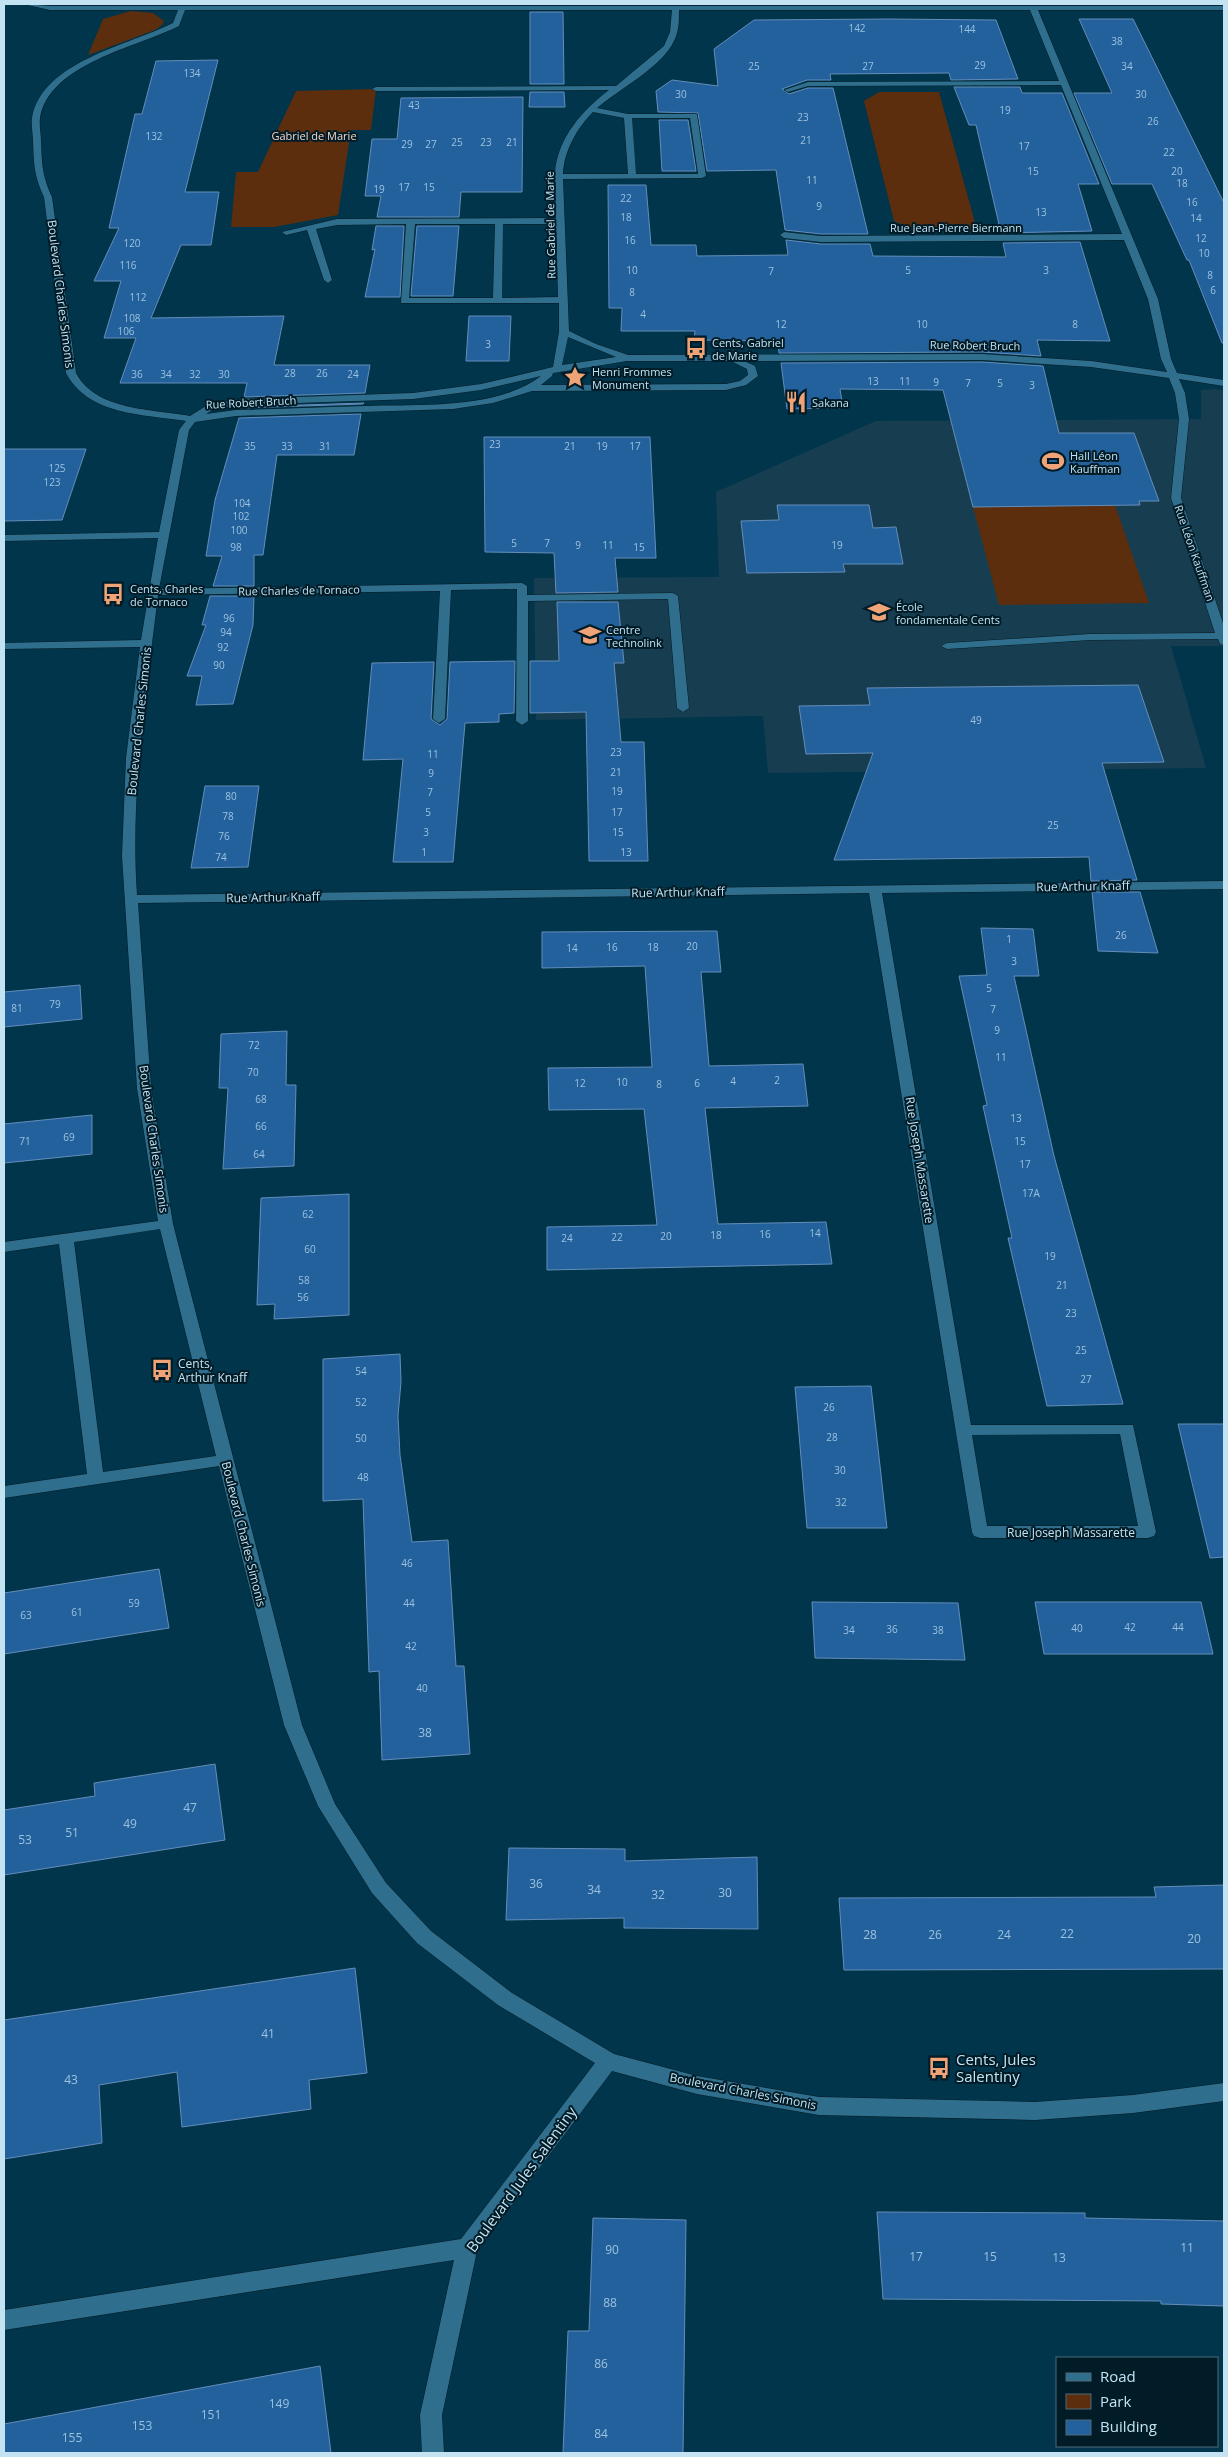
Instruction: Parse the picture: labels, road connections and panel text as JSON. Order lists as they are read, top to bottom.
{
  "streets": {
    "street": [
      "Rue Gabriel de Marie",
      "Rue Jean-Pierre Biermann",
      "Boulevard Charles Simonis",
      "Rue Robert Bruch",
      "Rue Léon Kauffman",
      "Rue Charles de Tornaco",
      "Rue Arthur Knaff",
      "Rue Joseph Massarette",
      "Boulevard Jules Salentiny"
    ]
  },
  "crossings": [
    ["Rue Gabriel de Marie", "Rue Robert Bruch"],
    ["Boulevard Charles Simonis", "Rue Robert Bruch"],
    ["Boulevard Charles Simonis", "Rue Charles de Tornaco"],
    ["Boulevard Charles Simonis", "Rue Arthur Knaff"],
    ["Boulevard Charles Simonis", "Boulevard Jules Salentiny"],
    ["Rue Robert Bruch", "Rue Léon Kauffman"],
    ["Rue Arthur Knaff", "Rue Joseph Massarette"]
  ],
  "parks": ["Gabriel de Marie"],
  "places": {
    "bus stop": [
      "Cents, Gabriel de Marie",
      "Cents, Charles de Tornaco",
      "Cents, Arthur Knaff",
      "Cents, Jules Salentiny"
    ],
    "place": ["Henri Frommes Monument"],
    "restaurant": ["Sakana"],
    "sports": ["Hall Léon Kauffman"],
    "school or university": ["École fondamentale Cents", "Centre Technolink"]
  },
  "house_numbers": [
    "142",
    "144",
    "38",
    "29",
    "25",
    "27",
    "34",
    "134",
    "30",
    "30",
    "43",
    "19",
    "23",
    "26",
    "132",
    "21",
    "25",
    "23",
    "21",
    "29",
    "27",
    "17",
    "22",
    "15",
    "20",
    "11",
    "18",
    "17",
    "15",
    "19",
    "22",
    "16",
    "9",
    "13",
    "18",
    "14",
    "12",
    "16",
    "120",
    "10",
    "116",
    "10",
    "5",
    "3",
    "7",
    "8",
    "6",
    "8",
    "112",
    "4",
    "108",
    "12",
    "10",
    "8",
    "106",
    "3",
    "28",
    "26",
    "36",
    "34",
    "32",
    "30",
    "24",
    "13",
    "11",
    "9",
    "7",
    "5",
    "3",
    "23",
    "35",
    "33",
    "31",
    "21",
    "19",
    "17",
    "125",
    "123",
    "104",
    "102",
    "100",
    "5",
    "7",
    "9",
    "11",
    "19",
    "98",
    "15",
    "96",
    "94",
    "92",
    "90",
    "49",
    "23",
    "11",
    "21",
    "9",
    "19",
    "7",
    "80",
    "5",
    "17",
    "78",
    "25",
    "3",
    "15",
    "76",
    "1",
    "13",
    "74",
    "26",
    "1",
    "20",
    "16",
    "18",
    "14",
    "3",
    "5",
    "79",
    "81",
    "7",
    "9",
    "72",
    "11",
    "70",
    "2",
    "4",
    "10",
    "12",
    "6",
    "8",
    "68",
    "13",
    "66",
    "69",
    "71",
    "15",
    "64",
    "17",
    "17A",
    "62",
    "14",
    "16",
    "18",
    "20",
    "22",
    "24",
    "60",
    "19",
    "58",
    "21",
    "56",
    "23",
    "25",
    "54",
    "27",
    "52",
    "26",
    "28",
    "50",
    "30",
    "48",
    "32",
    "46",
    "59",
    "44",
    "61",
    "63",
    "42",
    "44",
    "40",
    "36",
    "34",
    "38",
    "42",
    "40",
    "38",
    "47",
    "49",
    "51",
    "53",
    "36",
    "34",
    "30",
    "32",
    "22",
    "28",
    "26",
    "24",
    "20",
    "41",
    "43",
    "11",
    "90",
    "17",
    "15",
    "13",
    "88",
    "86",
    "149",
    "151",
    "153",
    "84",
    "155"
  ],
  "legend": ["Road", "Park", "Building"]
}
